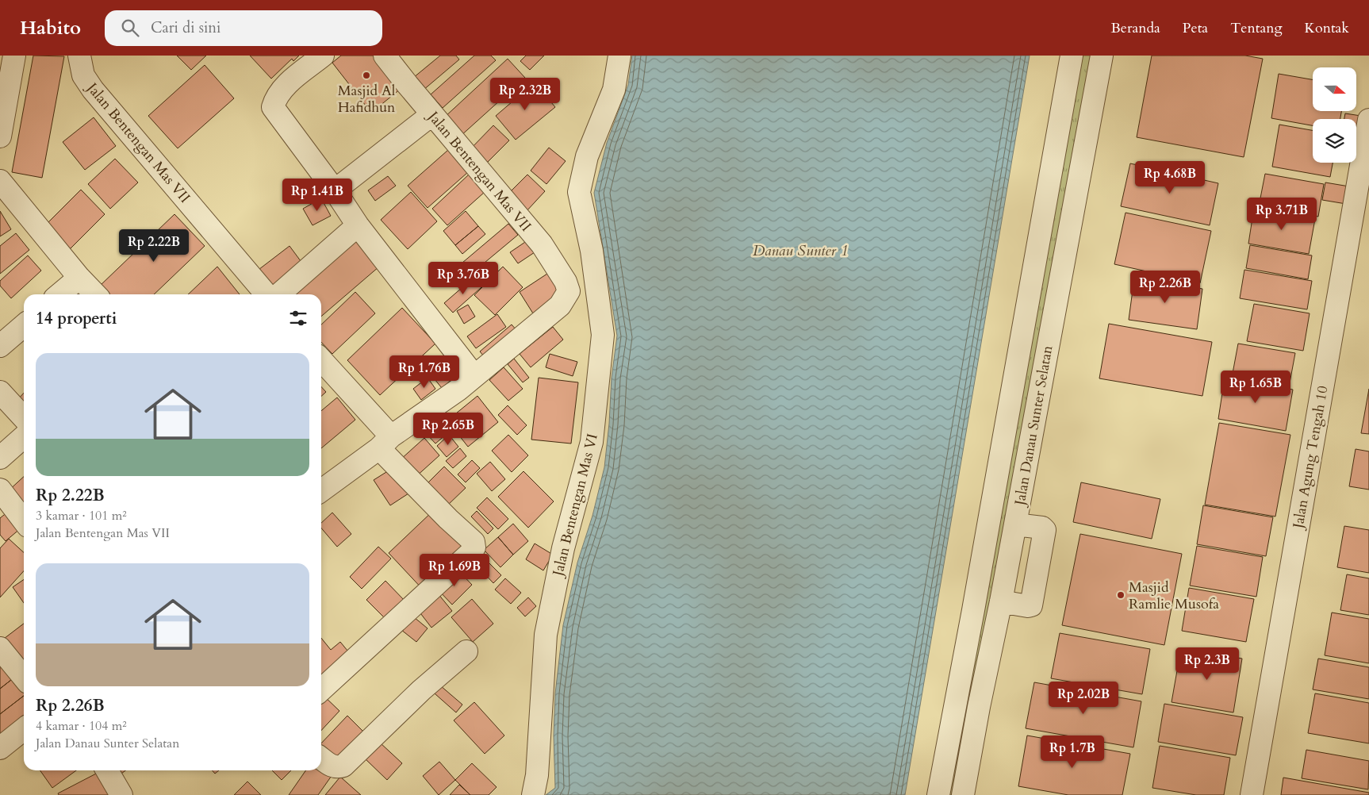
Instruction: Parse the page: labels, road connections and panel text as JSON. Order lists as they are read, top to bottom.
{
  "streets": {
    "street": [
      "Jalan Bentengan Mas VII",
      "Jalan Danau Sunter Selatan",
      "Jalan Agung Tengah 10",
      "Jalan Bentengan Mas VI"
    ]
  },
  "water": ["Danau Sunter 1"],
  "places": ["Masjid Al Hafidhun", "Masjid Ramlie Musofa"],
  "north": "right",
  "page": {
    "header": "Habito",
    "search": "Cari di sini",
    "nav": [
      "Beranda",
      "Peta",
      "Tentang",
      "Kontak"
    ],
    "price": [
      "Rp 2.32B",
      "Rp 4.68B",
      "Rp 1.41B",
      "Rp 3.71B",
      "Rp 2.22B",
      "Rp 3.76B",
      "Rp 2.26B",
      "Rp 1.76B",
      "Rp 1.65B",
      "Rp 2.65B",
      "Rp 1.69B",
      "Rp 2.3B",
      "Rp 2.02B",
      "Rp 1.7B"
    ],
    "heading": "14 properti",
    "list": [
      {
        "name": "Rp 2.22B",
        "note": "3 kamar · 101 m² · Jalan Bentengan Mas VII"
      },
      {
        "name": "Rp 2.26B",
        "note": "4 kamar · 104 m² · Jalan Danau Sunter Selatan"
      }
    ]
  }
}
